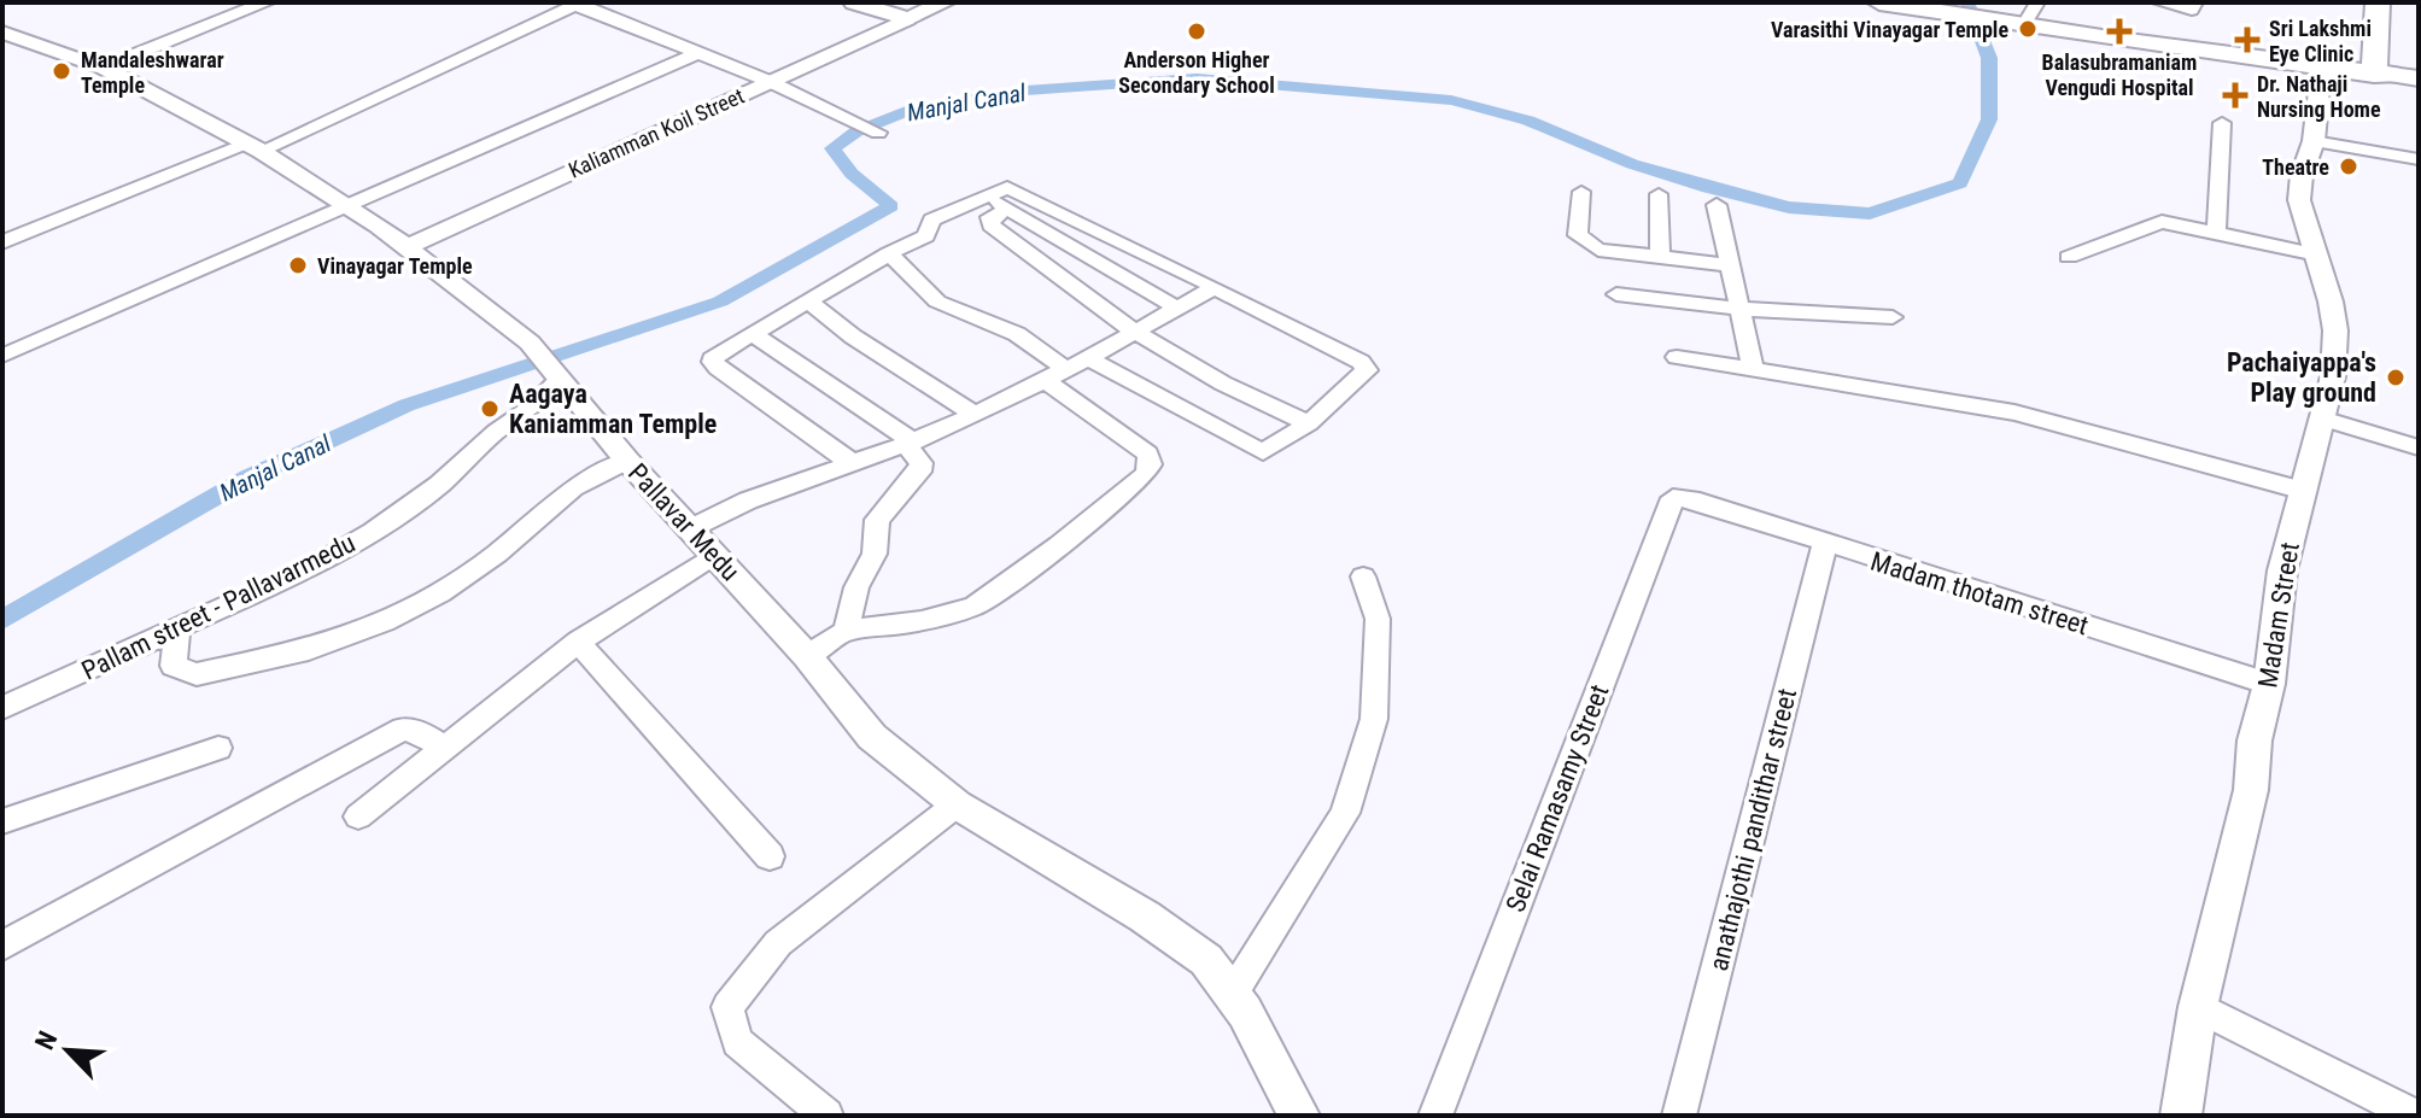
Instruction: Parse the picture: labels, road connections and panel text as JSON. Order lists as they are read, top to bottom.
{
  "streets": {
    "street": [
      "Kaliamman Koil Street",
      "Pallavar Medu",
      "Madam thotam street",
      "Pallam street - Pallavarmedu",
      "Madam Street",
      "Selai Ramasamy Street",
      "anathajothi pandithar street"
    ]
  },
  "crossings": [
    ["Kaliamman Koil Street", "Pallavar Medu"],
    ["Pallavar Medu", "Pallam street - Pallavarmedu"],
    ["Madam thotam street", "Madam Street"],
    ["Madam thotam street", "Selai Ramasamy Street"],
    ["Madam thotam street", "anathajothi pandithar street"]
  ],
  "water": ["Manjal Canal"],
  "places": {
    "other": [
      "Varasithi Vinayagar Temple",
      "Anderson Higher Secondary School",
      "Mandaleshwarar Temple",
      "Theatre",
      "Vinayagar Temple",
      "Pachaiyappa's Play ground",
      "Aagaya Kaniamman Temple"
    ],
    "health": ["Balasubramaniam Vengudi Hospital", "Sri Lakshmi Eye Clinic", "Dr. Nathaji Nursing Home"]
  },
  "north": "top left"
}
